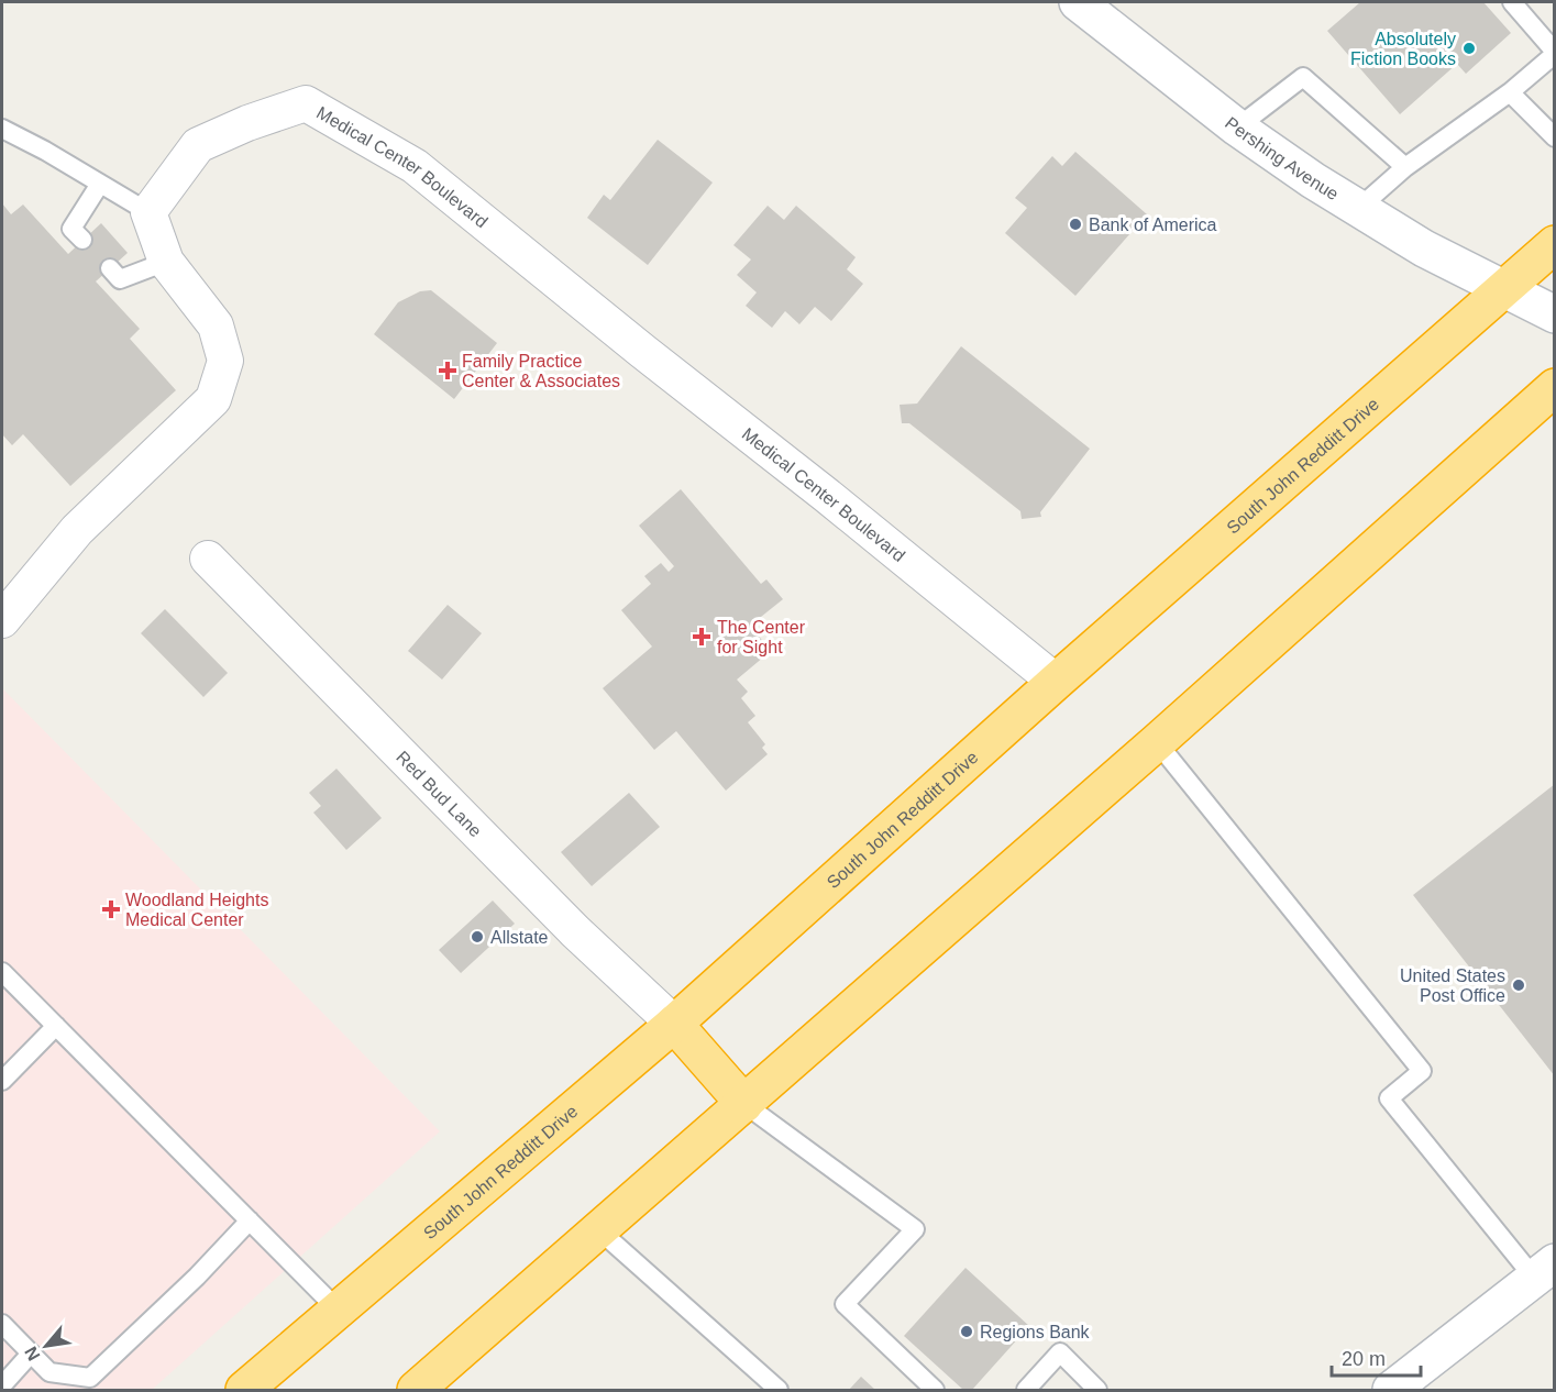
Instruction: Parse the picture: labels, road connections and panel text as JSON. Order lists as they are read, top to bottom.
{
  "streets": {
    "highway": ["South John Redditt Drive"],
    "street": ["Pershing Avenue", "Medical Center Boulevard", "Red Bud Lane"]
  },
  "crossings": [
    ["Pershing Avenue", "South John Redditt Drive"],
    ["Medical Center Boulevard", "South John Redditt Drive"],
    ["South John Redditt Drive", "Red Bud Lane"]
  ],
  "places": {
    "other": [
      "Absolutely Fiction Books",
      "Bank of America",
      "Allstate",
      "United States Post Office",
      "Regions Bank"
    ],
    "health": ["Family Practice Center & Associates", "The Center for Sight", "Woodland Heights Medical Center"]
  },
  "scale_bar": "20 m",
  "north": "bottom left"
}
